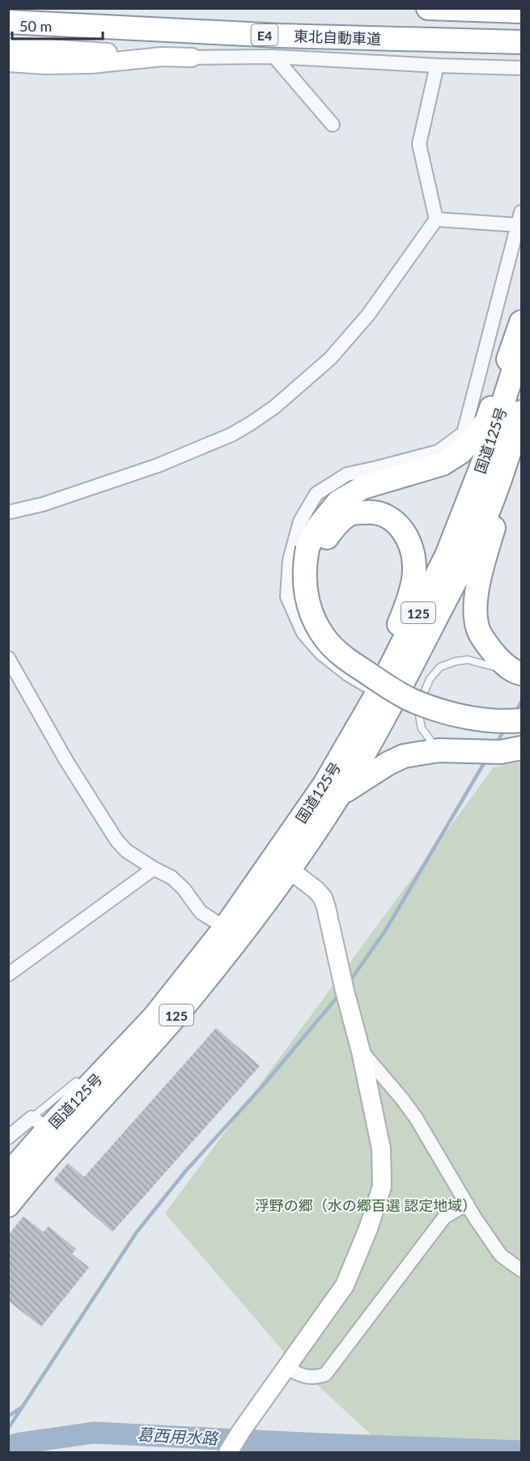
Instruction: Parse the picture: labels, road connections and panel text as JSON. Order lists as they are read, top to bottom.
{
  "streets": {
    "highway": [
      "E4",
      "東北自動車道",
      "国道125号",
      "125"
    ]
  },
  "water": ["葛西用水路"],
  "parks": ["浮野の郷（水の郷百選 認定地域）"],
  "scale_bar": "50 m"
}
